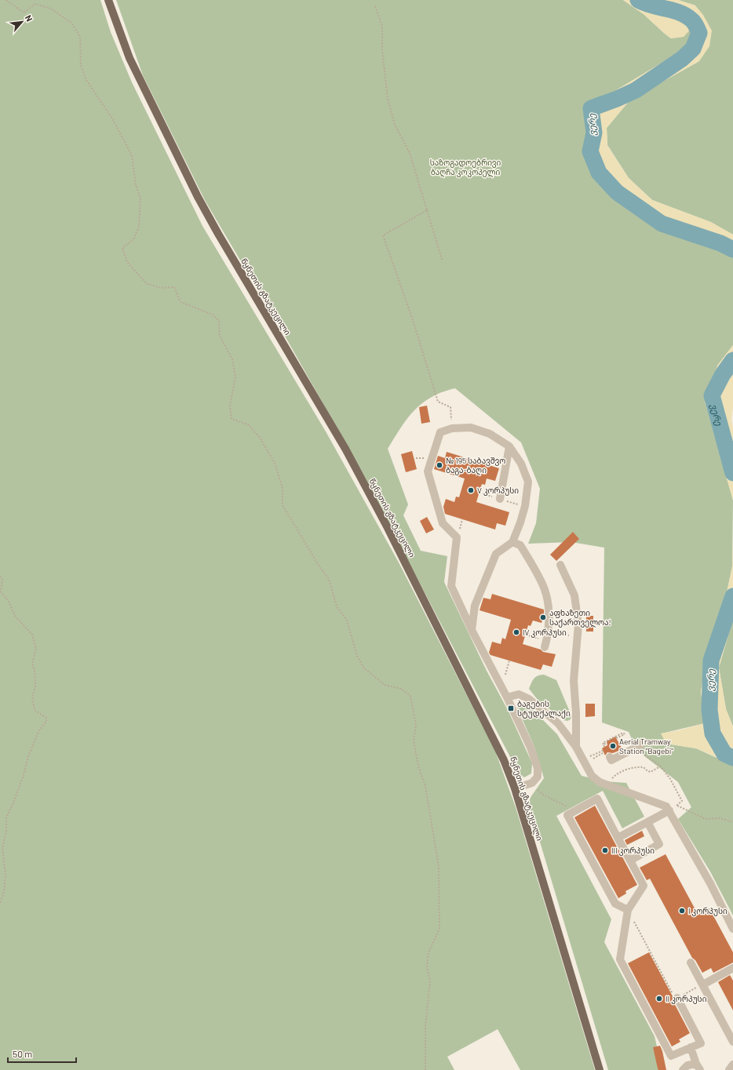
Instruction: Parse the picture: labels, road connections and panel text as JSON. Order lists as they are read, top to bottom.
{
  "streets": {
    "main road": ["წყნეთის გზატკეცილი"]
  },
  "water": ["ვერე"],
  "parks": ["საზოგადოებრივი ბაღჩა კოკოპელი"],
  "places": {
    "other": [
      "№ 195 საბავშვო ბაგა-ბაღი",
      "V კორპუსი",
      "აფხაზეთი საქართველოა!",
      "IV კორპუსი",
      "Aerial Tramway Station \"Bagebi\"",
      "III კორპუსი",
      "I კორპუსი",
      "II კორპუსი"
    ],
    "transit": ["ბაგების სტუდქალაქი"]
  },
  "scale_bar": "50 m",
  "north": "top right"
}
